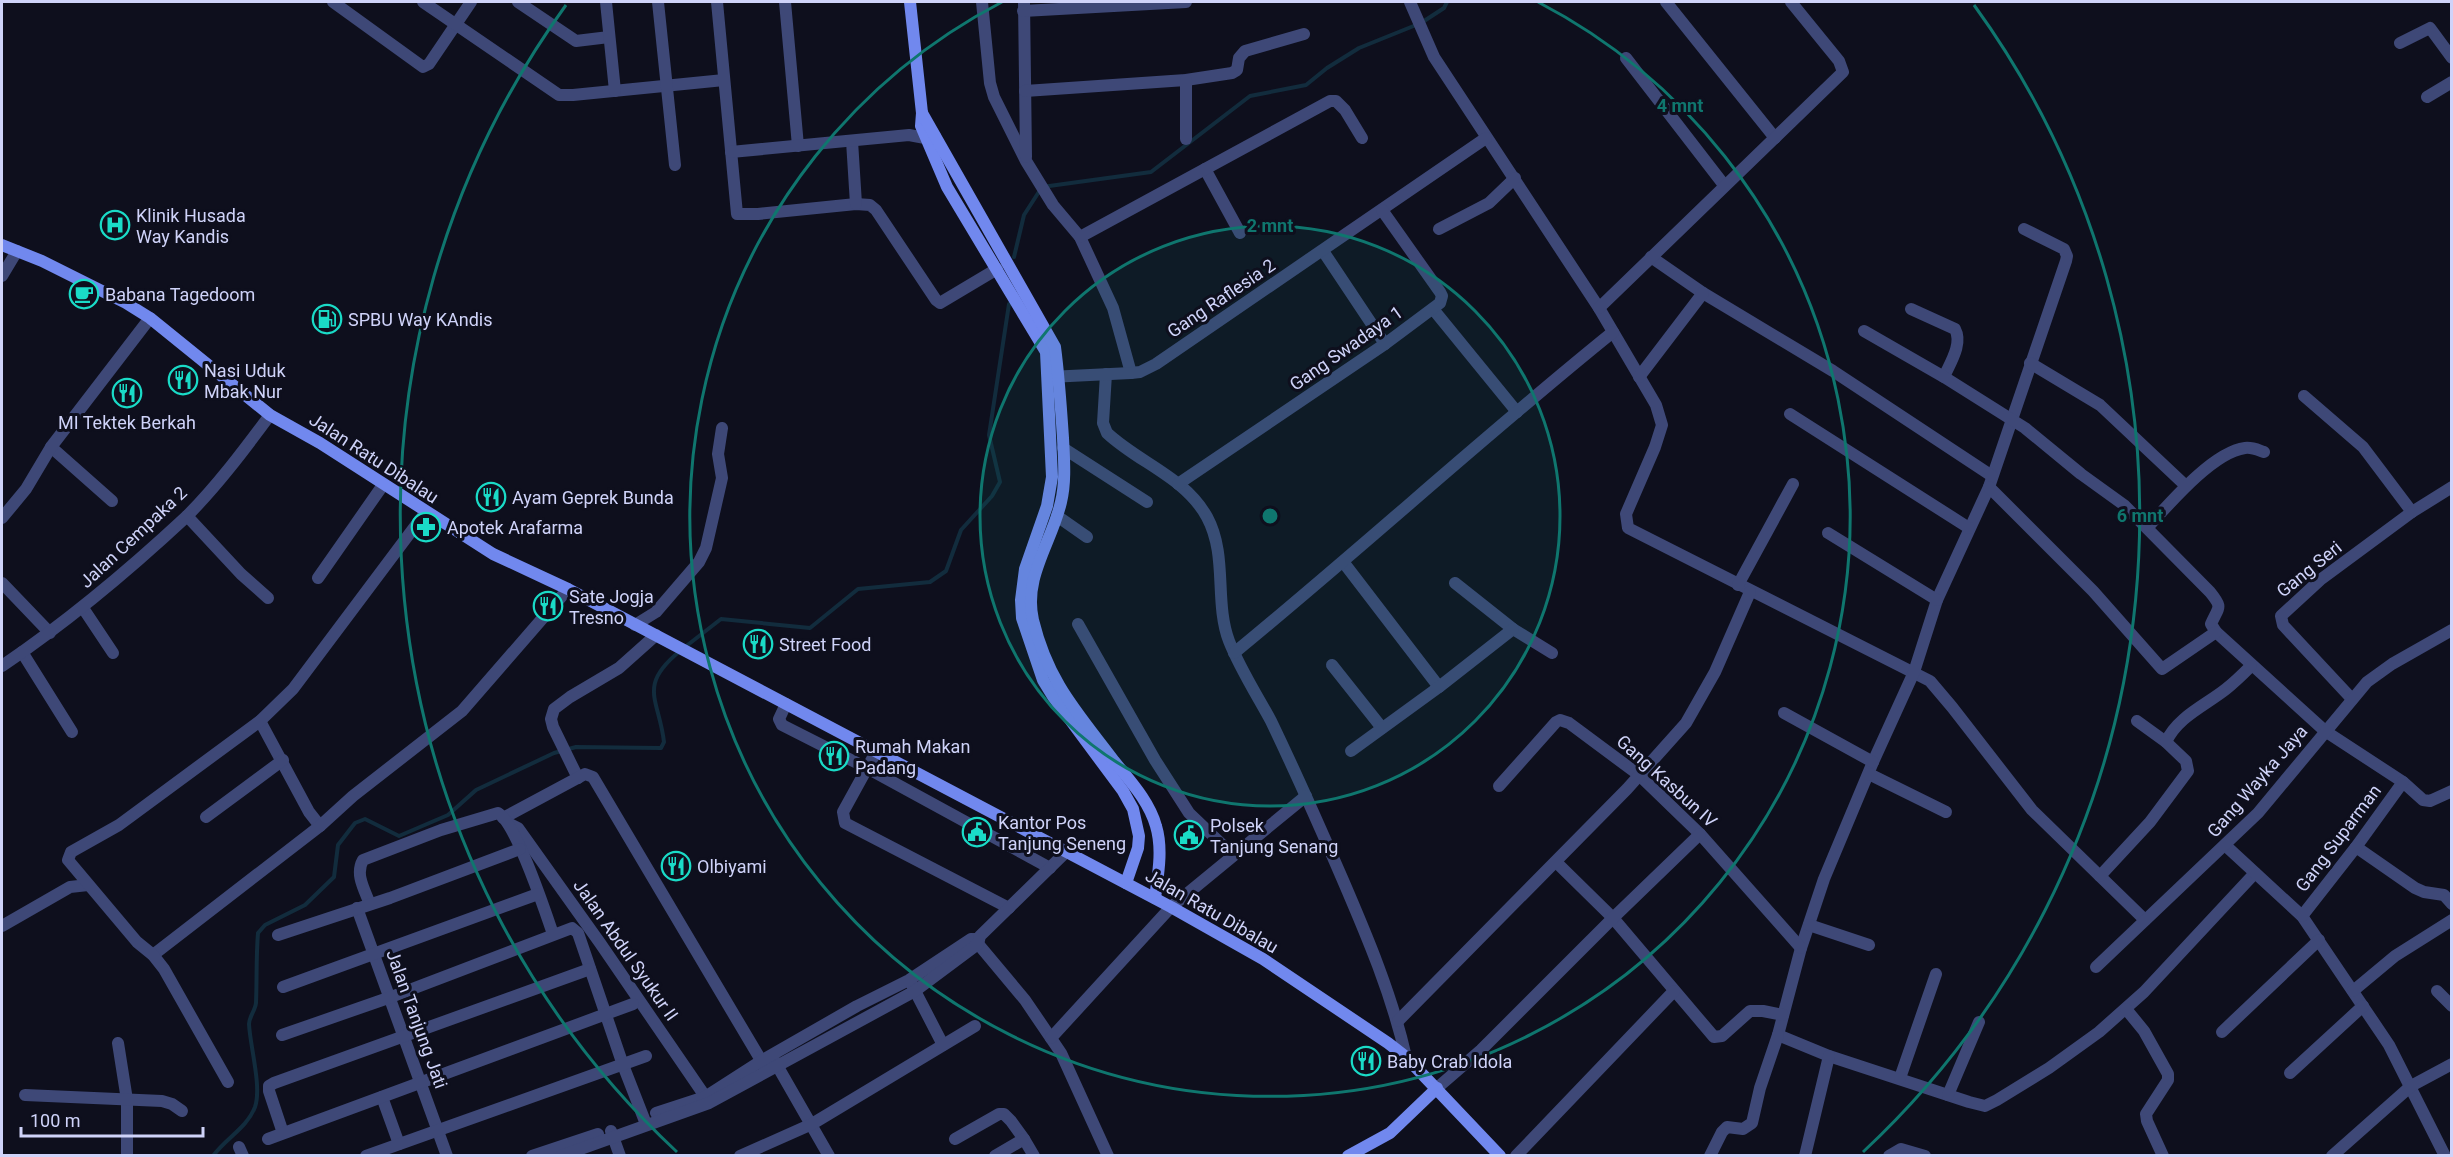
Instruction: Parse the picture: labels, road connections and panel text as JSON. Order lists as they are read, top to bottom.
{
  "streets": {
    "main road": ["Jalan Ratu Dibalau"],
    "street": [
      "Gang Raflesia 2",
      "Gang Swadaya 1",
      "Jalan Cempaka 2",
      "Gang Seri",
      "Gang Kasbun IV",
      "Gang Wayka Jaya",
      "Gang Suparman",
      "Jalan Abdul Syukur II",
      "Jalan Tanjung Jati"
    ]
  },
  "crossings": [
    ["Jalan Ratu Dibalau", "Jalan Cempaka 2"],
    ["Gang Seri", "Gang Wayka Jaya"]
  ],
  "places": {
    "hospital": ["Klinik Husada Way Kandis"],
    "cafe": ["Babana Tagedoom"],
    "fuel station": ["SPBU Way KAndis"],
    "restaurant": [
      "Nasi Uduk Mbak Nur",
      "MI Tektek Berkah",
      "Ayam Geprek Bunda",
      "Sate Jogja Tresno",
      "Street Food",
      "Rumah Makan Padang",
      "Olbiyami",
      "Baby Crab Idola"
    ],
    "pharmacy": ["Apotek Arafarma"],
    "public building": ["Kantor Pos Tanjung Seneng", "Polsek Tanjung Senang"]
  },
  "scale_bar": "100 m",
  "rings": ["4 mnt", "2 mnt", "6 mnt"]
}
